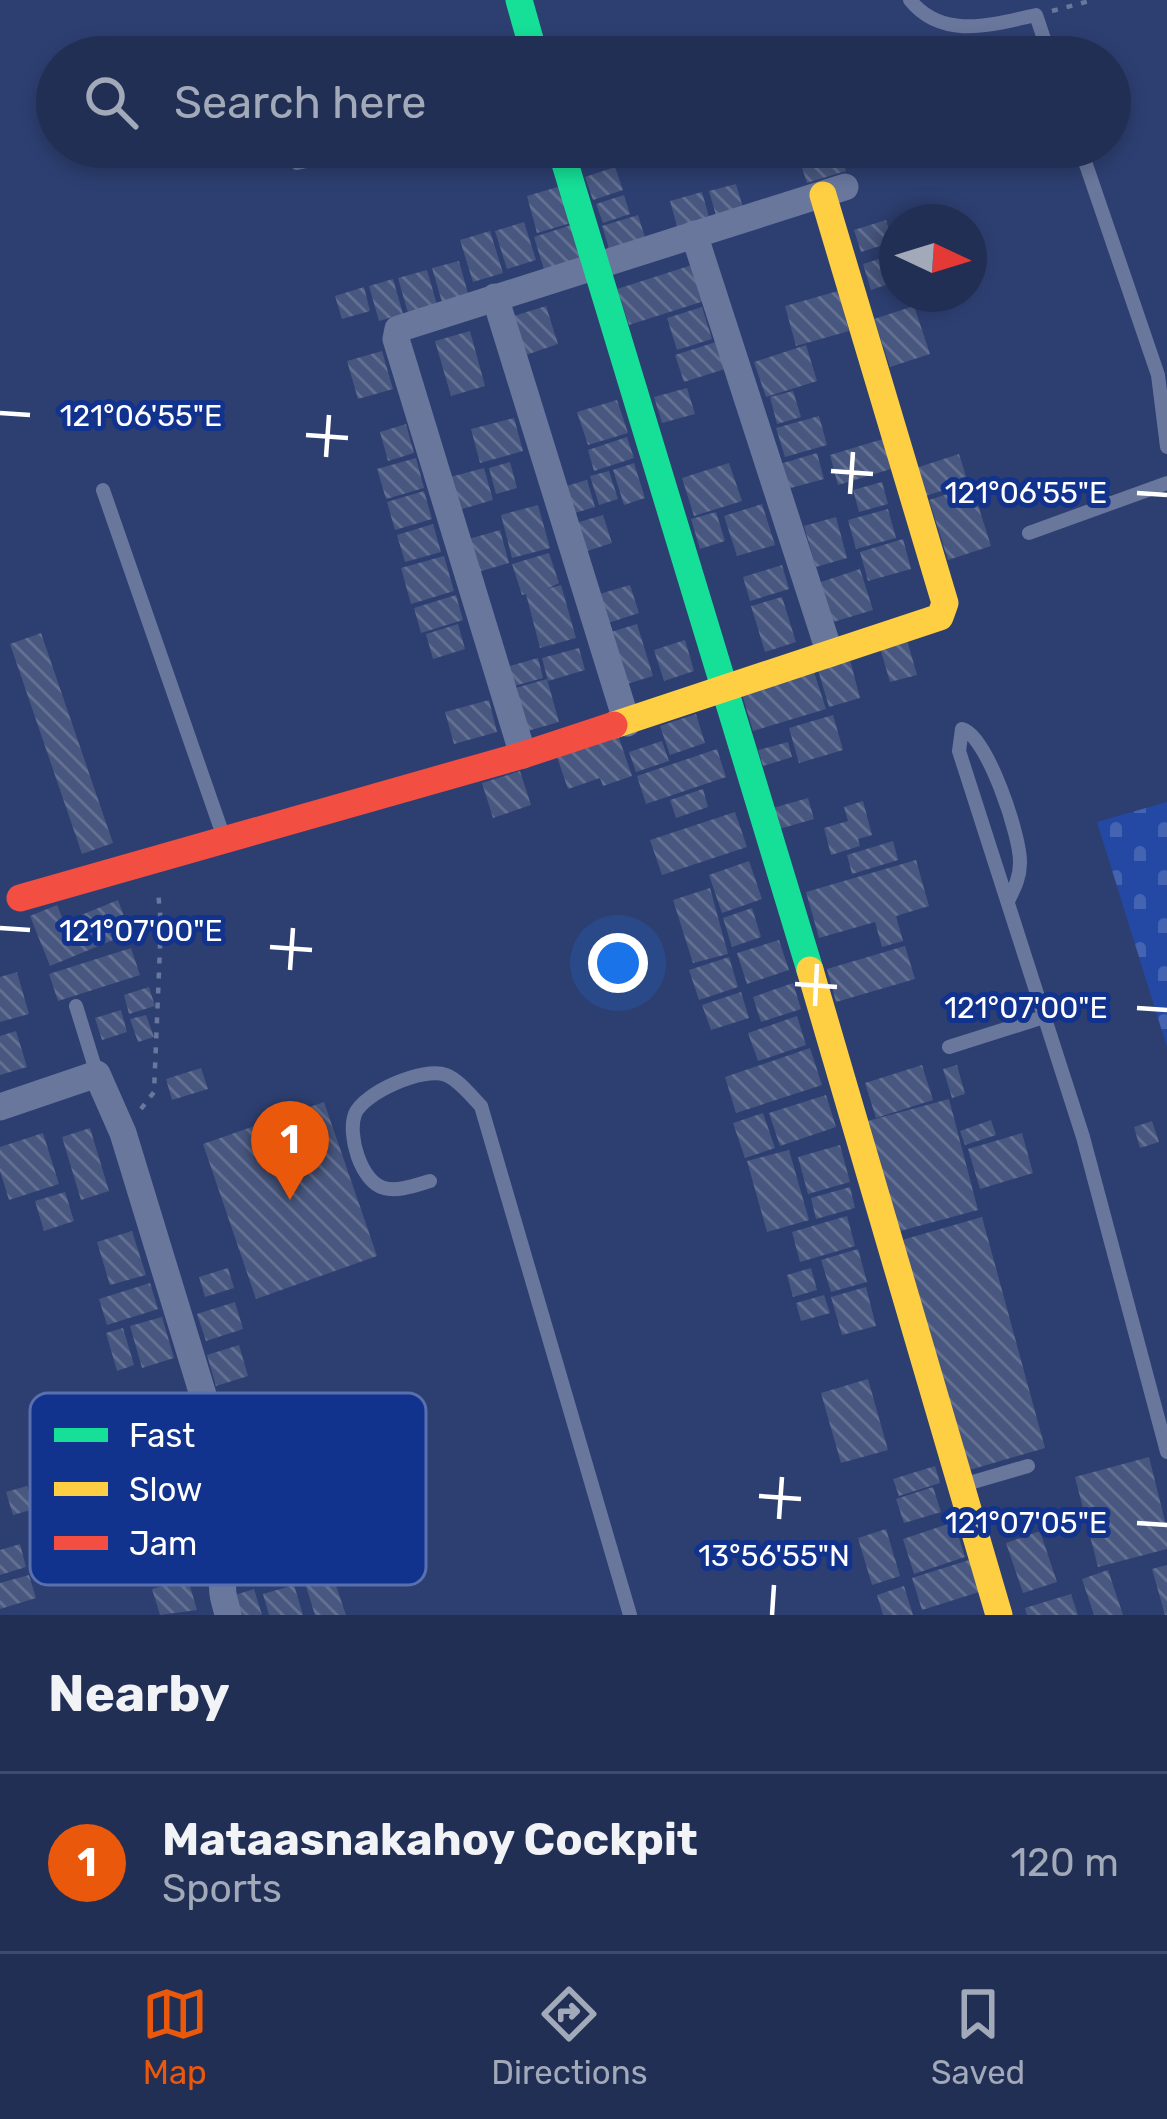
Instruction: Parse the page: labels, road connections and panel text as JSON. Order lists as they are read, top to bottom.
{
  "legend": ["Fast", "Slow", "Jam"],
  "north": "right",
  "page": {
    "search": "Search here",
    "pins": "1",
    "heading": "Nearby",
    "list": [
      {
        "mark": "1",
        "name": "Mataasnakahoy Cockpit",
        "note": "Sports",
        "value": "120 m"
      }
    ],
    "nav": ["Map", "Directions", "Saved"]
  },
  "coordinates": [
    "121°06'55\"E",
    "121°07'00\"E",
    "121°07'05\"E",
    "13°56'55\"N"
  ]
}
